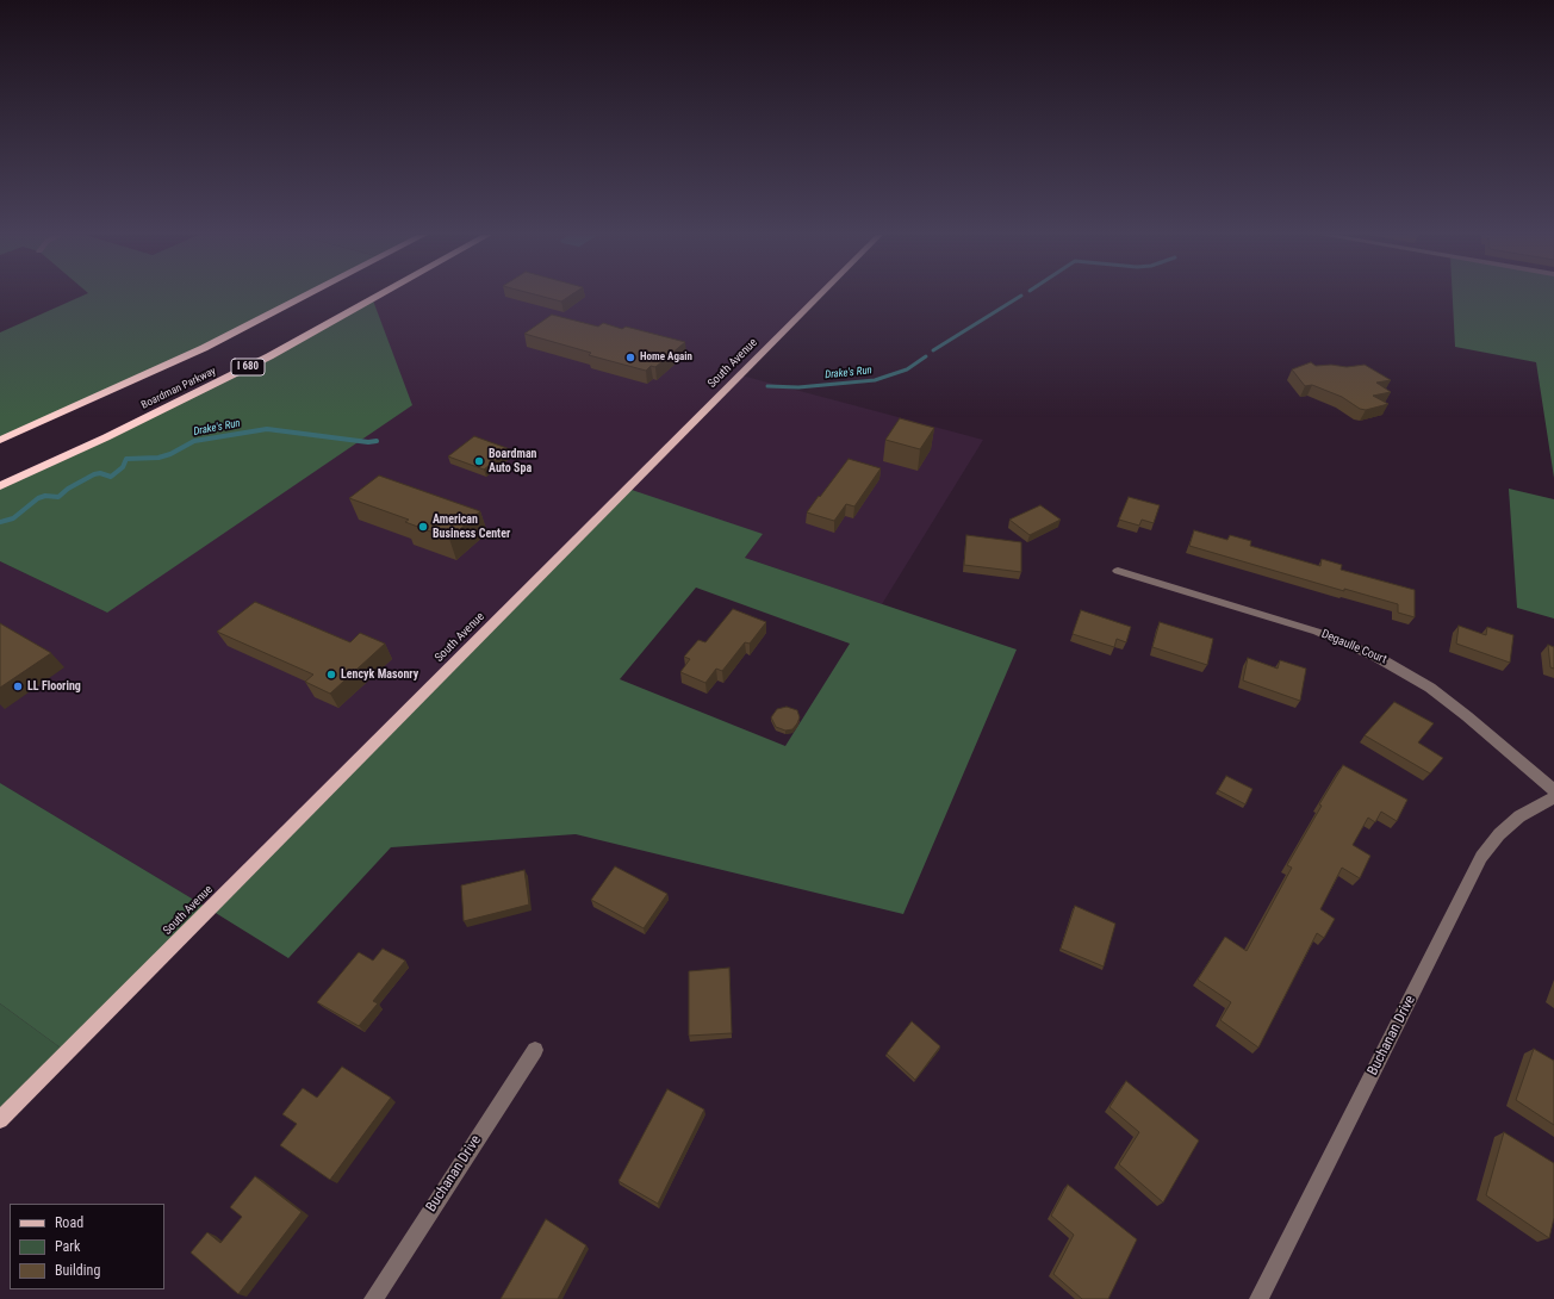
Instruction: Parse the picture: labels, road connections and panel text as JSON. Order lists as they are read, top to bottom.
{
  "streets": {
    "highway": ["I 680", "Boardman Parkway"],
    "main road": ["South Avenue"],
    "street": ["Degaulle Court", "Buchanan Drive"]
  },
  "water": ["Drake's Run"],
  "places": [
    "Home Again",
    "Boardman Auto Spa",
    "American Business Center",
    "Lencyk Masonry",
    "LL Flooring"
  ],
  "legend": ["Road", "Park", "Building"]
}
